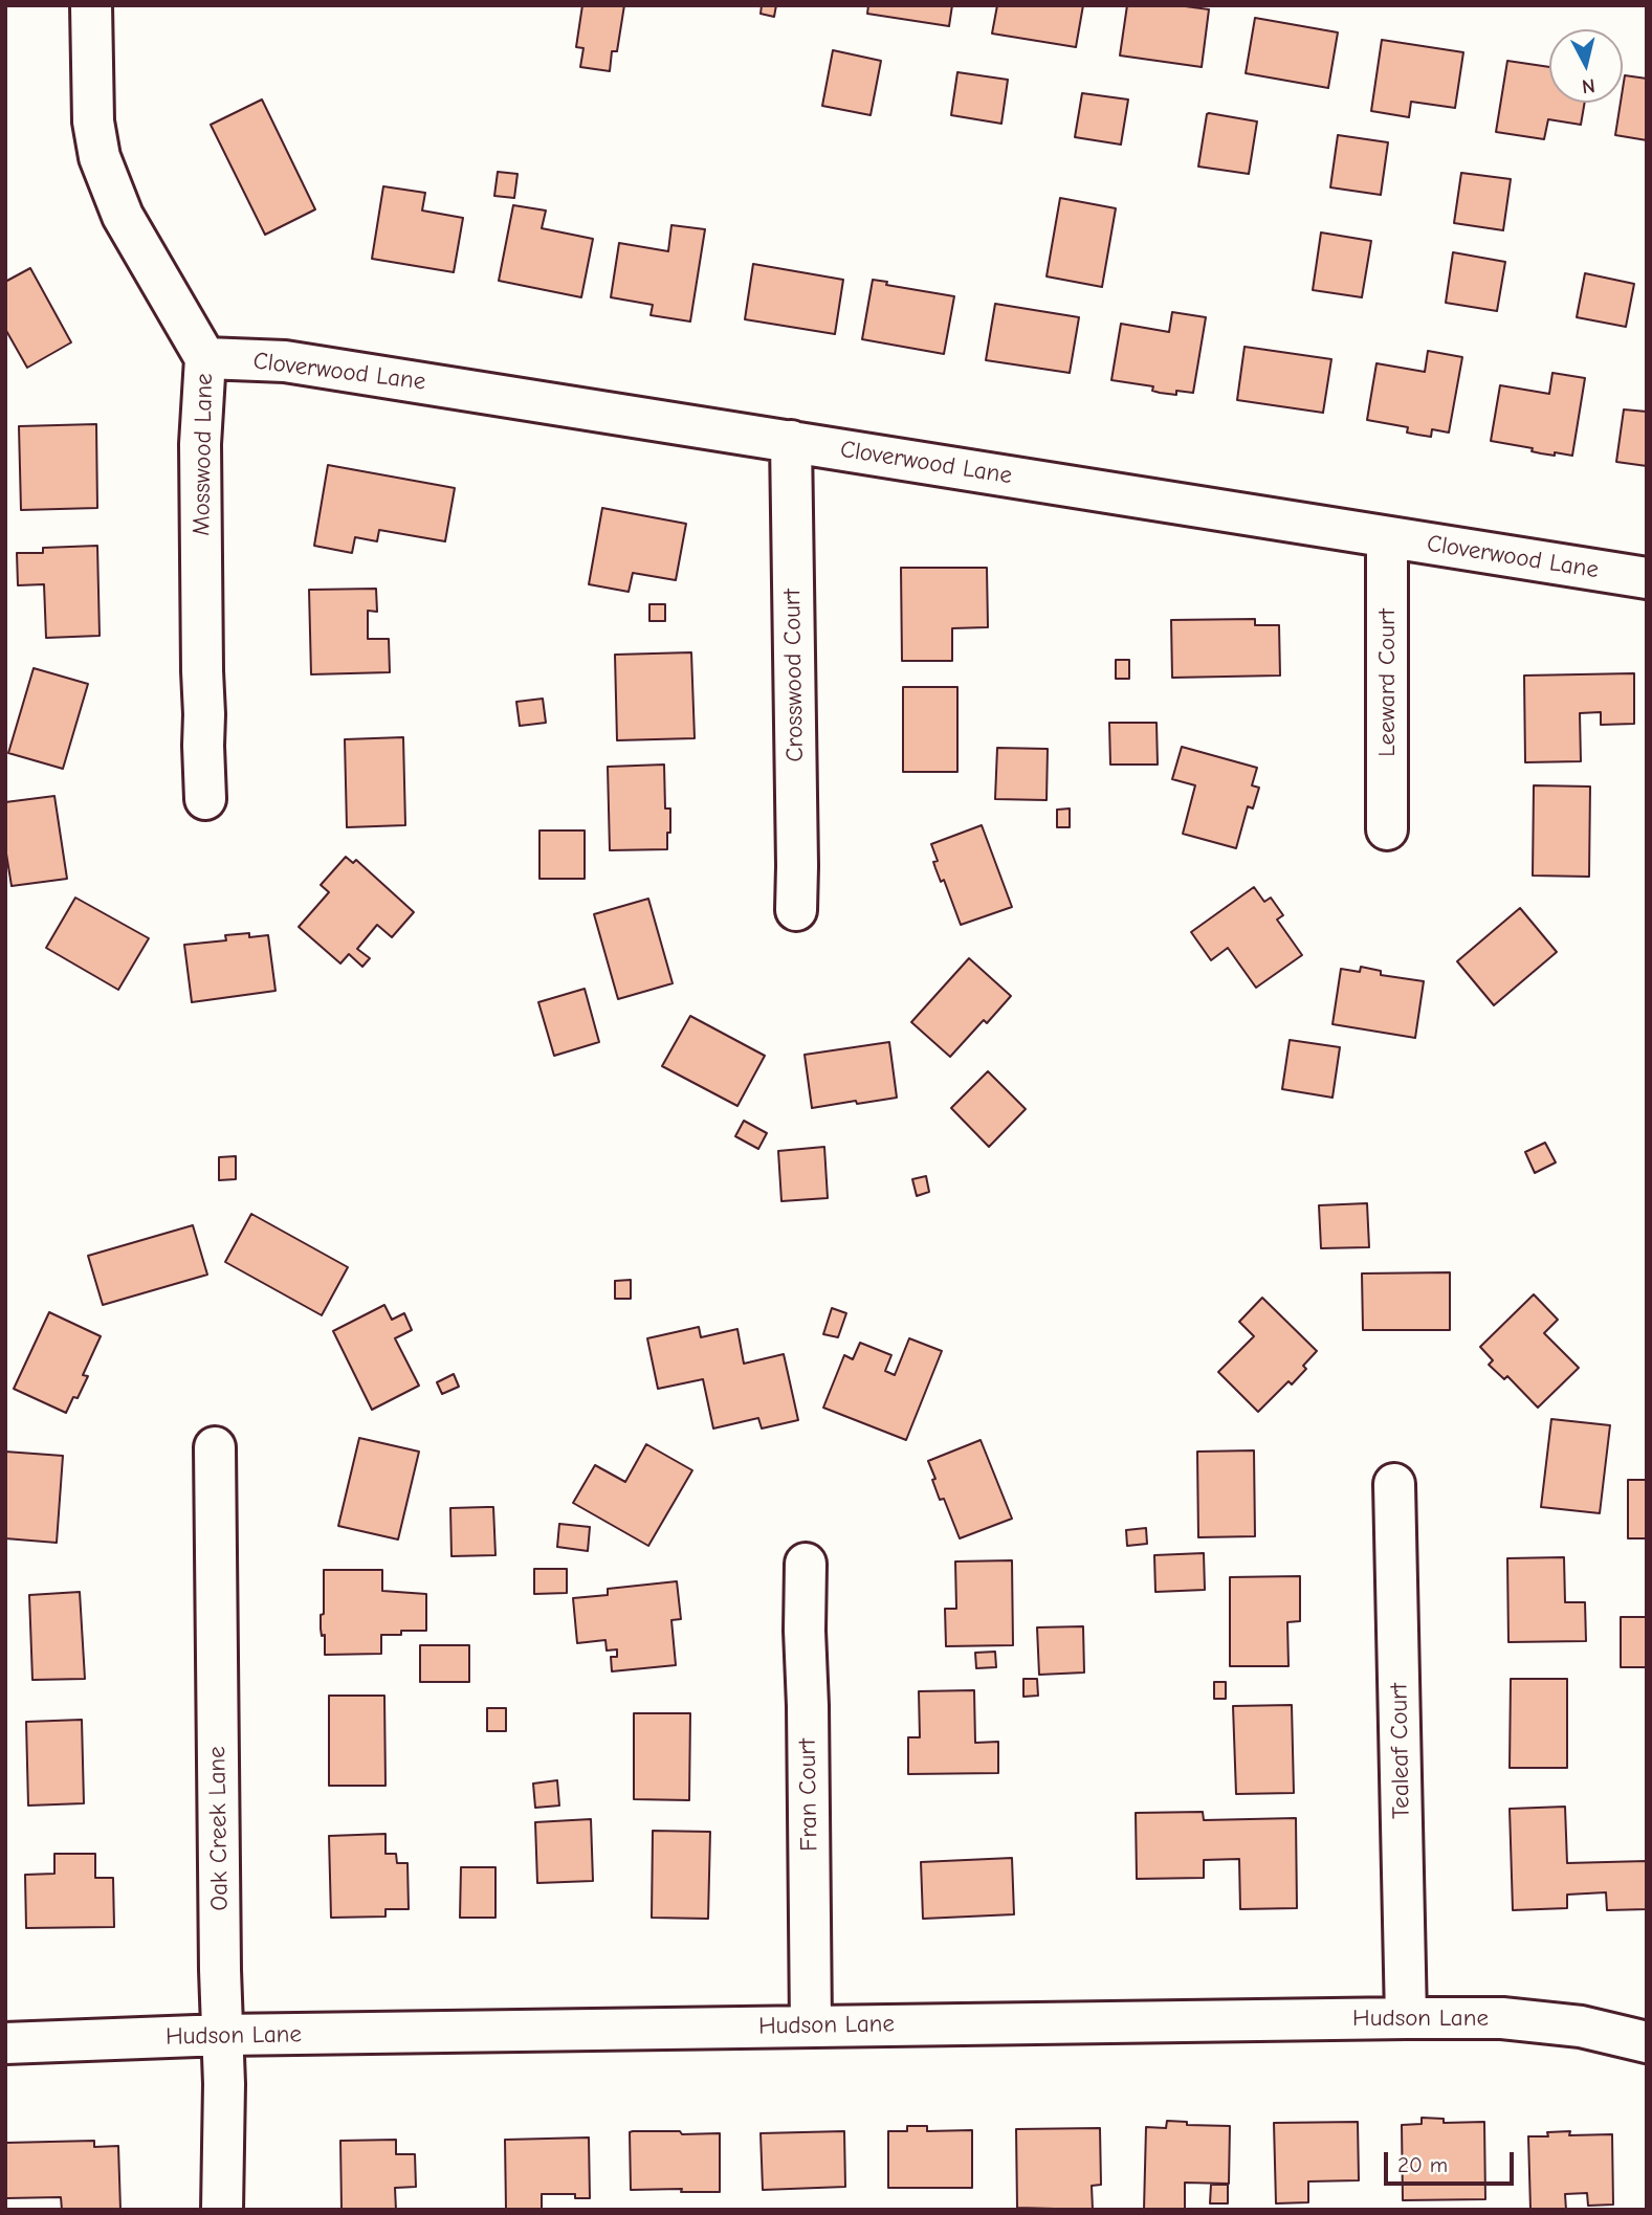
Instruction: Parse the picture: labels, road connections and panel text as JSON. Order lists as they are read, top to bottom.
{
  "streets": {
    "street": [
      "Cloverwood Lane",
      "Mosswood Lane",
      "Crosswood Court",
      "Leeward Court",
      "Tealeaf Court",
      "Fran Court",
      "Oak Creek Lane",
      "Hudson Lane"
    ]
  },
  "crossings": [
    ["Cloverwood Lane", "Mosswood Lane"],
    ["Cloverwood Lane", "Crosswood Court"],
    ["Cloverwood Lane", "Leeward Court"],
    ["Tealeaf Court", "Hudson Lane"],
    ["Fran Court", "Hudson Lane"],
    ["Oak Creek Lane", "Hudson Lane"]
  ],
  "scale_bar": "20 m",
  "north": "bottom"
}
